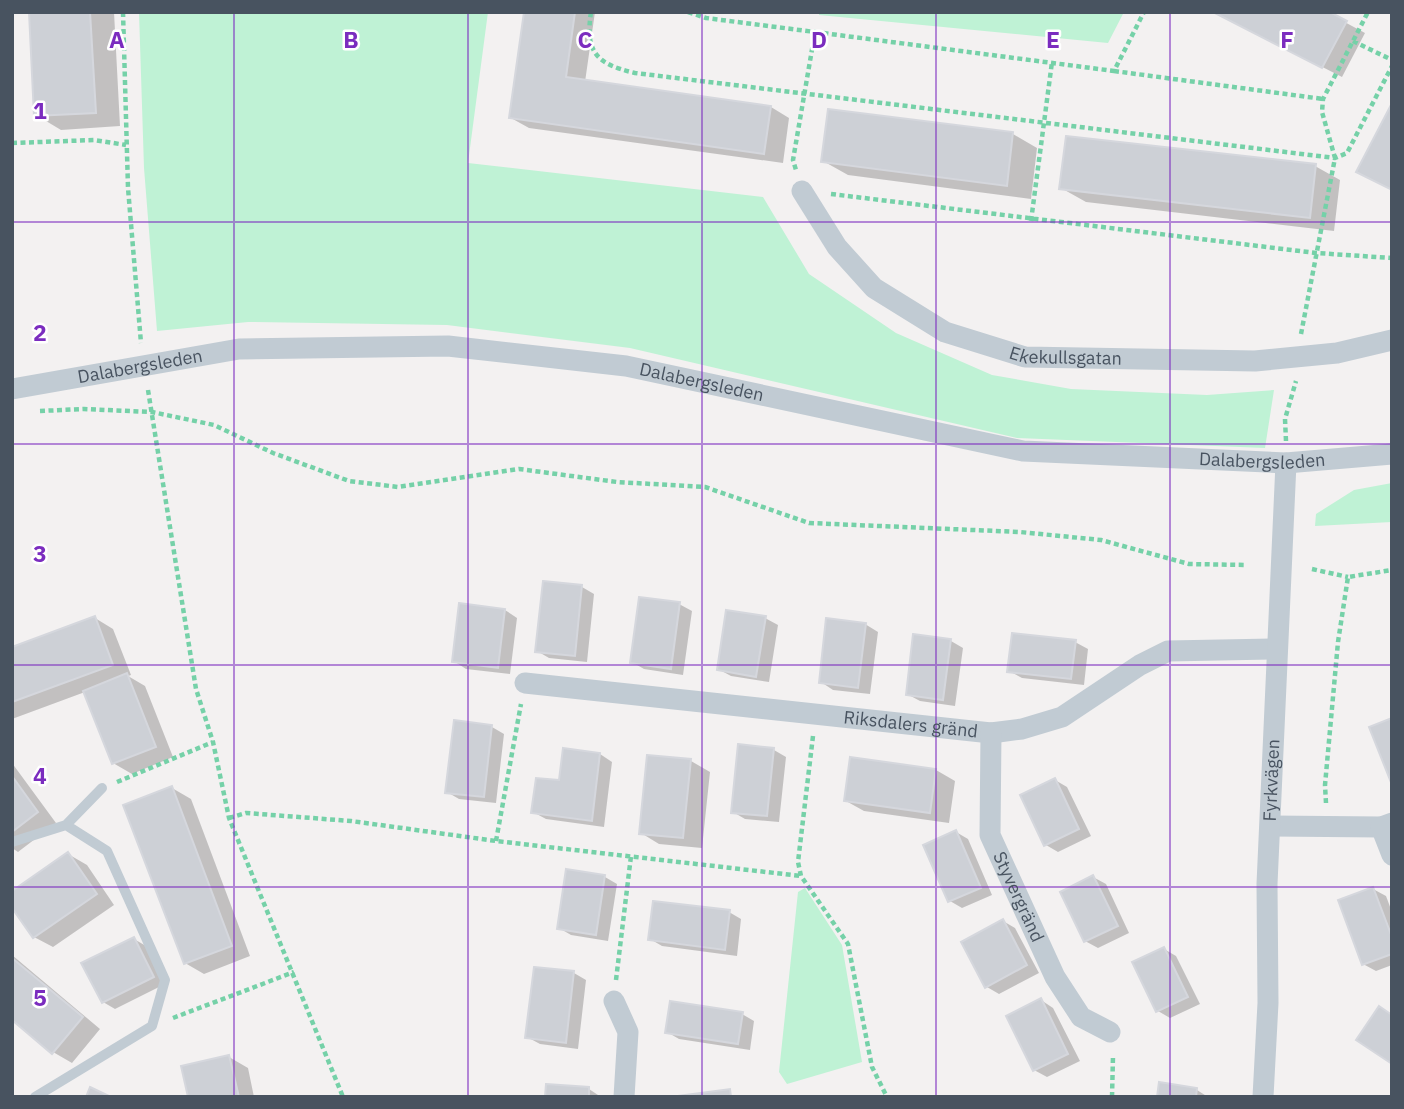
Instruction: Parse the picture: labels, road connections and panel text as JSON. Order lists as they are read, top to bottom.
{
  "streets": {
    "street": [
      "Ekekullsgatan",
      "Dalabergsleden",
      "Riksdalers gränd",
      "Fyrkvägen",
      "Styvergränd"
    ]
  },
  "crossings": [
    ["Dalabergsleden", "Fyrkvägen"],
    ["Riksdalers gränd", "Fyrkvägen"],
    ["Riksdalers gränd", "Styvergränd"]
  ],
  "grid": {
    "columns": [
      "A",
      "B",
      "C",
      "D",
      "E",
      "F"
    ],
    "rows": [
      "1",
      "2",
      "3",
      "4",
      "5"
    ]
  }
}
